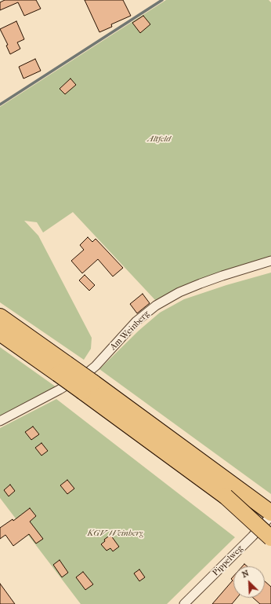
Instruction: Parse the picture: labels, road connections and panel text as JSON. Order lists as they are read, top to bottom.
{
  "streets": {
    "street": ["Am Weinberg", "Pippelweg"]
  },
  "parks": ["Altfeld", "KGV Weinberg"],
  "north": "top left"
}
